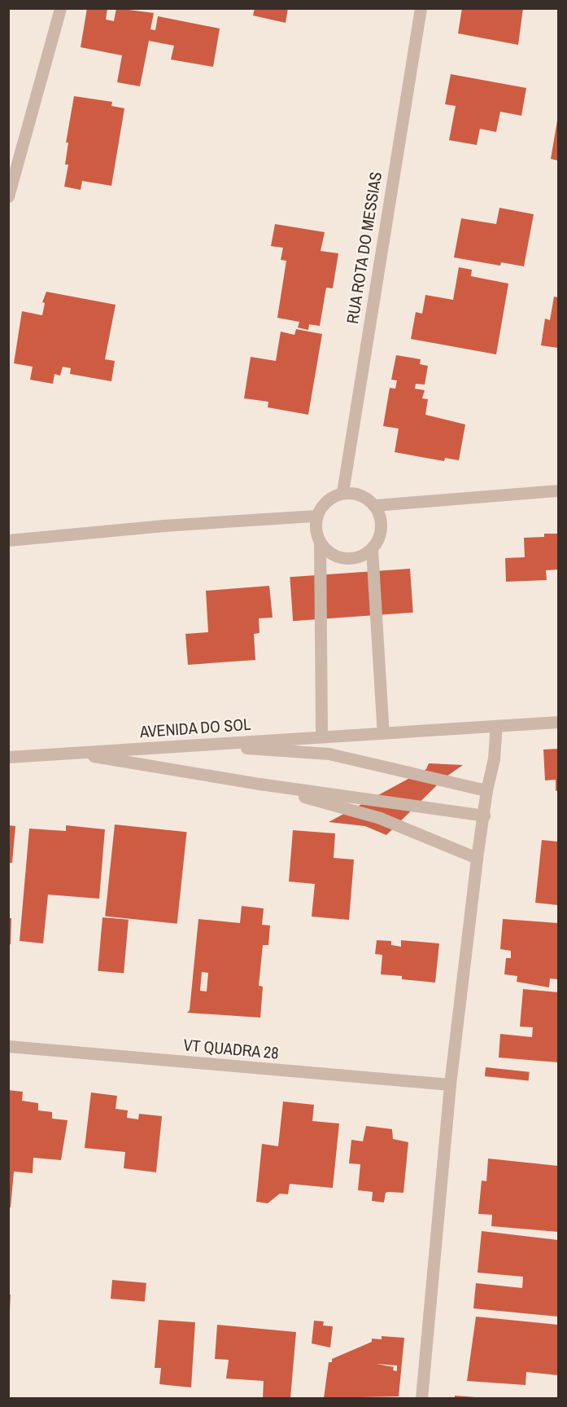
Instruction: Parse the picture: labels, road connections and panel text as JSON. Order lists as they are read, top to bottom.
{
  "streets": {
    "street": ["RUA ROTA DO MESSIAS", "AVENIDA DO SOL", "VT QUADRA 28"]
  }
}
